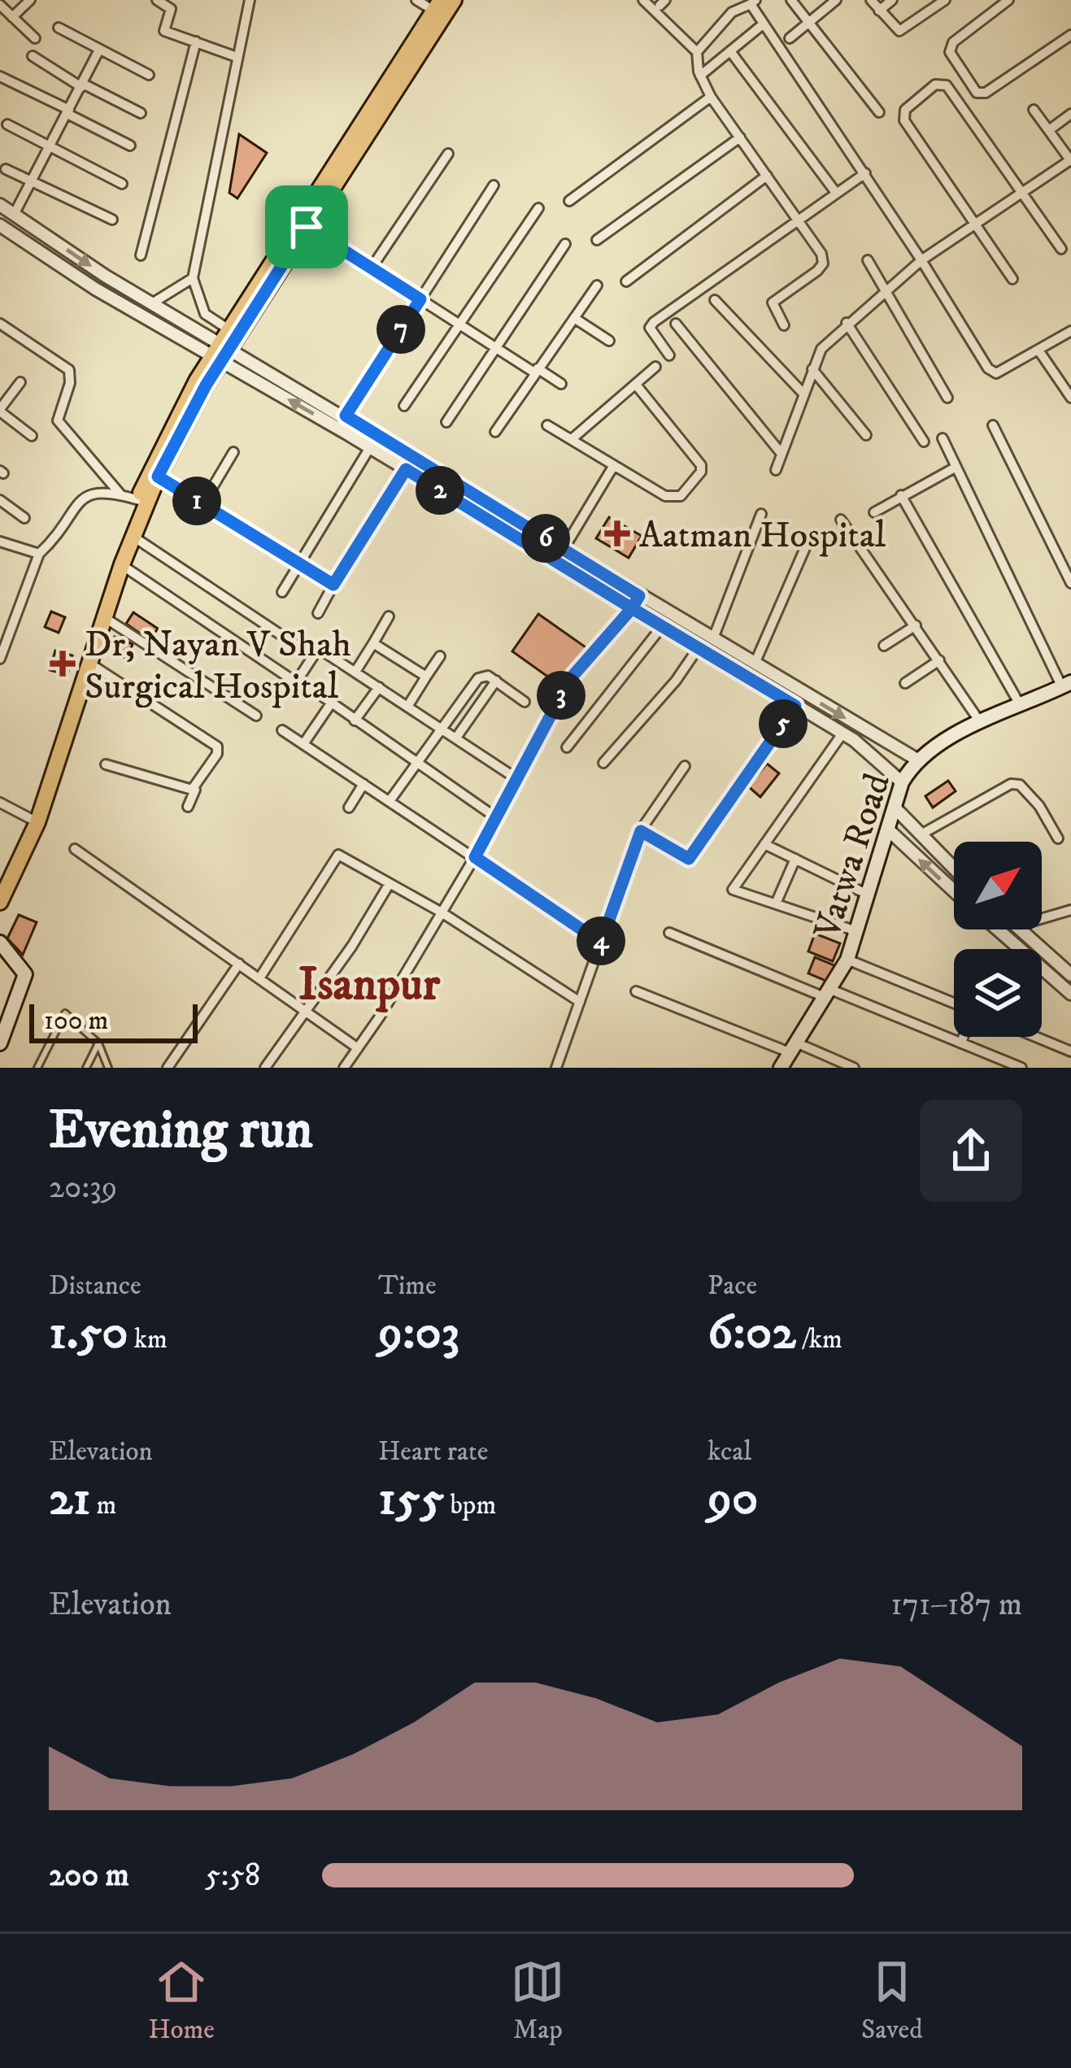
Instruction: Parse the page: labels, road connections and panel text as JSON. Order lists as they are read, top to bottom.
{
  "streets": {
    "main road": ["Vatwa Road"]
  },
  "districts": ["Isanpur"],
  "places": {
    "health": ["Aatman Hospital", "Dr, Nayan V Shah Surgical Hospital"]
  },
  "scale_bar": "100 m",
  "north": "top right",
  "page": {
    "pins": [
      "7",
      "2",
      "1",
      "6",
      "3",
      "5",
      "4"
    ],
    "scale": "100 m",
    "heading": ["Evening run", "20:39"],
    "stats": [
      ["Distance", "1.50 km"],
      ["Time", "9:03"],
      ["Pace", "6:02 /km"],
      ["Elevation", "21 m"],
      ["Heart rate", "155 bpm"],
      ["kcal", "90"]
    ],
    "chart": ["Elevation", "171–187 m"],
    "list": [
      {
        "name": "200 m",
        "note": "5:58"
      }
    ],
    "tabs": ["Home", "Map", "Saved"]
  }
}
